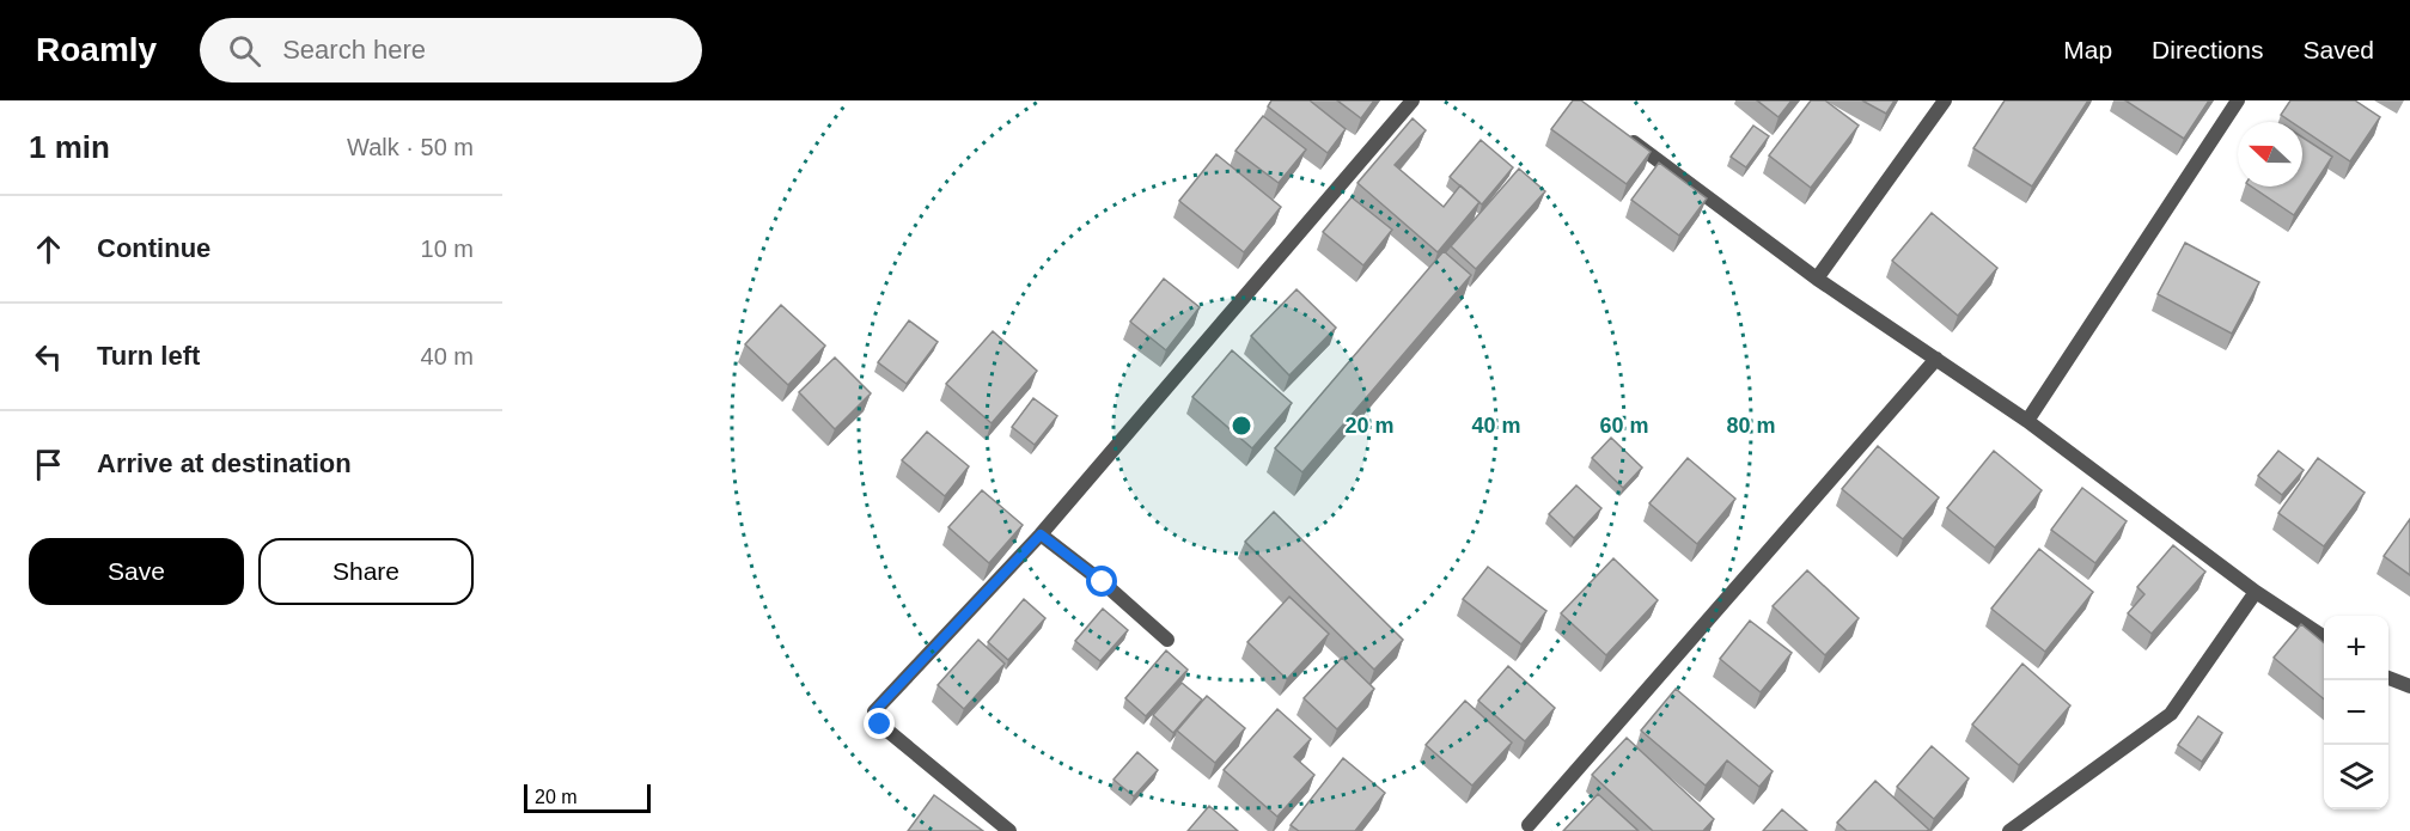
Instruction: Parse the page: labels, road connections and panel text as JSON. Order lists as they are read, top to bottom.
{
  "scale_bar": "20 m",
  "north": "left",
  "page": {
    "header": "Roamly",
    "search": "Search here",
    "nav": ["Map", "Directions", "Saved"],
    "heading": ["1 min", "Walk · 50 m"],
    "list": [
      ["Continue", "10 m"],
      ["Turn left", "40 m"],
      "Arrive at destination"
    ],
    "buttons": ["Save", "Share"],
    "map_buttons": ["+", "−"],
    "scale": "20 m"
  },
  "rings": [
    "20 m",
    "40 m",
    "60 m",
    "80 m"
  ]
}
